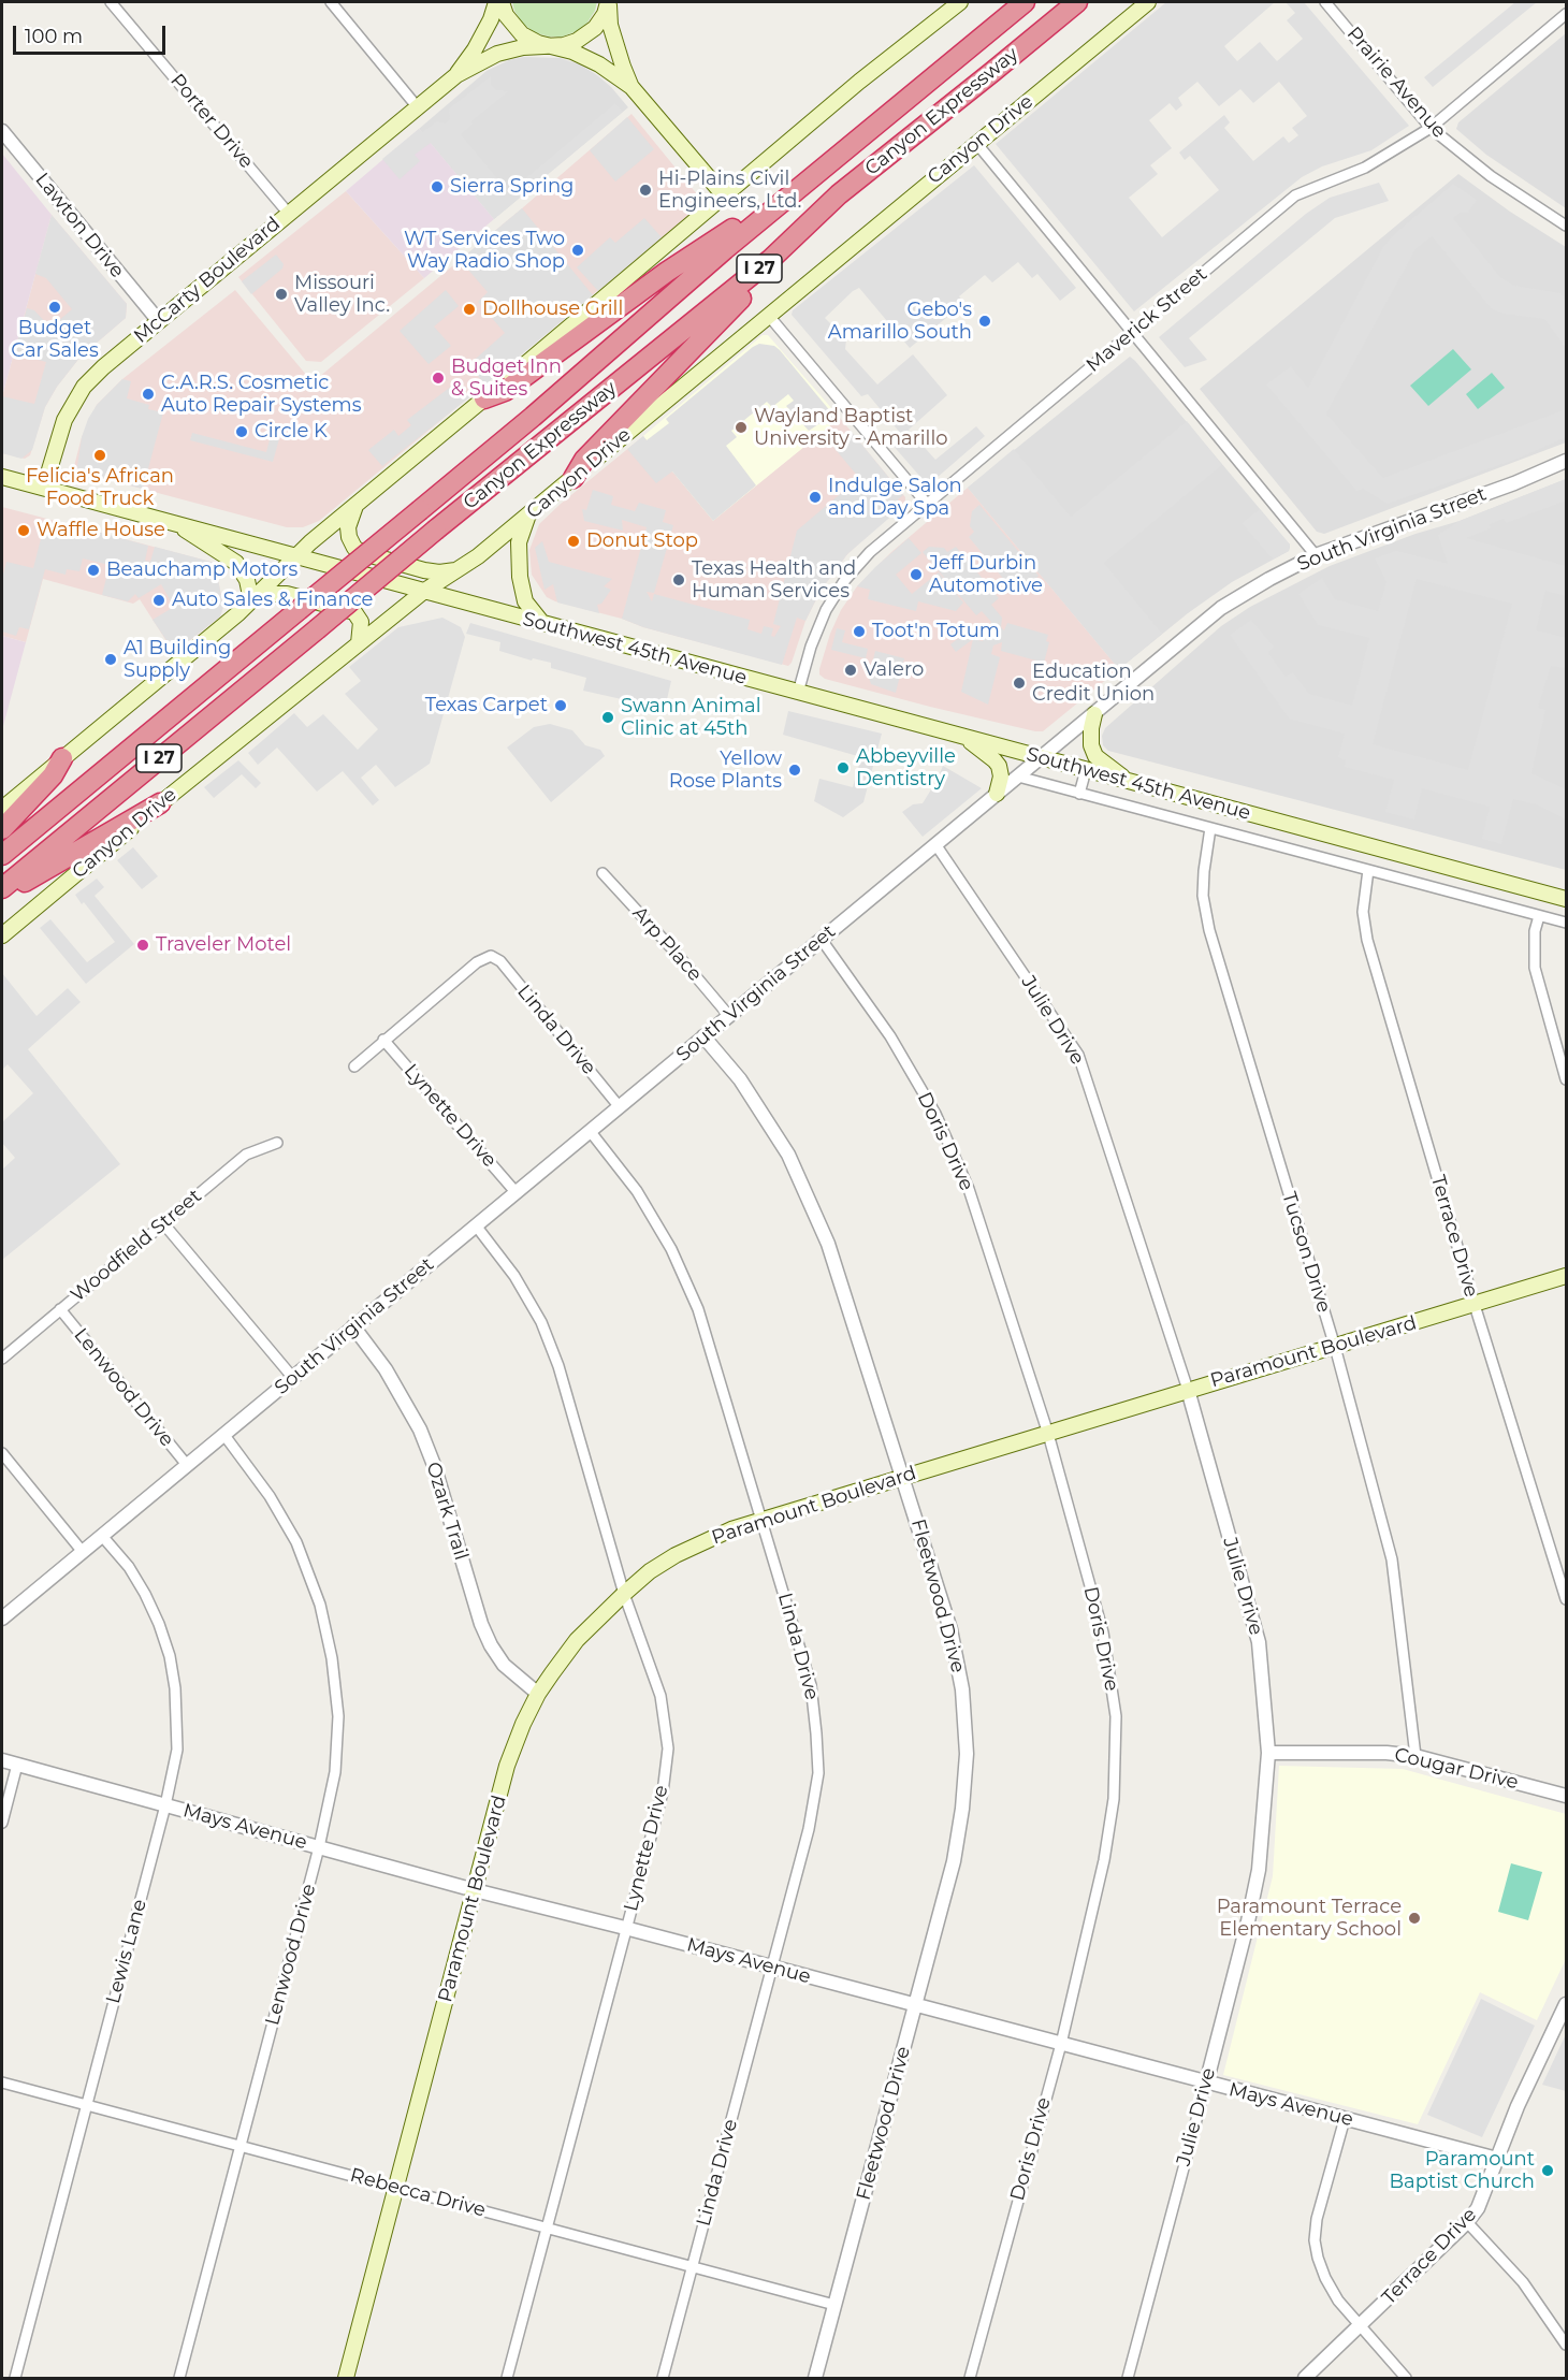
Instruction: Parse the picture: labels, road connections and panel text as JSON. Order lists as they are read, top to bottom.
{
  "streets": {
    "highway": ["Canyon Expressway", "I 27"],
    "main road": [
      "Canyon Drive",
      "McCarty Boulevard",
      "Southwest 45th Avenue",
      "Paramount Boulevard"
    ],
    "street": [
      "Prairie Avenue",
      "Porter Drive",
      "Lawton Drive",
      "Maverick Street",
      "South Virginia Street",
      "Arp Place",
      "Julie Drive",
      "Linda Drive",
      "Lynette Drive",
      "Doris Drive",
      "Terrace Drive",
      "Woodfield Street",
      "Tucson Drive",
      "Lenwood Drive",
      "Ozark Trail",
      "Fleetwood Drive",
      "Cougar Drive",
      "Mays Avenue",
      "Lewis Lane",
      "Rebecca Drive"
    ]
  },
  "crossings": [
    ["Prairie Avenue", "Maverick Street"],
    ["Porter Drive", "McCarty Boulevard"],
    ["Canyon Drive", "Southwest 45th Avenue"],
    ["Lawton Drive", "McCarty Boulevard"],
    ["McCarty Boulevard", "Southwest 45th Avenue"],
    ["Maverick Street", "Southwest 45th Avenue"],
    ["South Virginia Street", "Southwest 45th Avenue"],
    ["South Virginia Street", "Arp Place"],
    ["South Virginia Street", "Julie Drive"],
    ["South Virginia Street", "Linda Drive"],
    ["South Virginia Street", "Lynette Drive"],
    ["South Virginia Street", "Doris Drive"],
    ["South Virginia Street", "Lenwood Drive"],
    ["South Virginia Street", "Ozark Trail"],
    ["South Virginia Street", "Fleetwood Drive"],
    ["South Virginia Street", "Lewis Lane"],
    ["Southwest 45th Avenue", "Terrace Drive"],
    ["Southwest 45th Avenue", "Tucson Drive"],
    ["Julie Drive", "Paramount Boulevard"],
    ["Julie Drive", "Cougar Drive"],
    ["Julie Drive", "Mays Avenue"],
    ["Linda Drive", "Lynette Drive"],
    ["Linda Drive", "Paramount Boulevard"],
    ["Linda Drive", "Mays Avenue"],
    ["Linda Drive", "Rebecca Drive"],
    ["Lynette Drive", "Paramount Boulevard"],
    ["Lynette Drive", "Mays Avenue"],
    ["Lynette Drive", "Rebecca Drive"],
    ["Doris Drive", "Paramount Boulevard"],
    ["Doris Drive", "Mays Avenue"],
    ["Terrace Drive", "Paramount Boulevard"],
    ["Terrace Drive", "Mays Avenue"],
    ["Woodfield Street", "Lenwood Drive"],
    ["Tucson Drive", "Paramount Boulevard"],
    ["Tucson Drive", "Cougar Drive"],
    ["Paramount Boulevard", "Ozark Trail"],
    ["Paramount Boulevard", "Fleetwood Drive"],
    ["Paramount Boulevard", "Mays Avenue"],
    ["Paramount Boulevard", "Rebecca Drive"],
    ["Lenwood Drive", "Mays Avenue"],
    ["Lenwood Drive", "Rebecca Drive"],
    ["Fleetwood Drive", "Mays Avenue"],
    ["Fleetwood Drive", "Rebecca Drive"],
    ["Mays Avenue", "Lewis Lane"],
    ["Lewis Lane", "Rebecca Drive"]
  ],
  "places": [
    "Sierra Spring",
    "Hi-Plains Civil Engineers, Ltd.",
    "WT Services Two Way Radio Shop",
    "Missouri Valley Inc.",
    "Budget Car Sales",
    "Dollhouse Grill",
    "Gebo's Amarillo South",
    "Budget Inn & Suites",
    "C.A.R.S. Cosmetic Auto Repair Systems",
    "Wayland Baptist University - Amarillo",
    "Circle K",
    "Felicia's African Food Truck",
    "Indulge Salon and Day Spa",
    "Waffle House",
    "Donut Stop",
    "Beauchamp Motors",
    "Jeff Durbin Automotive",
    "Texas Health and Human Services",
    "Auto Sales & Finance",
    "Toot'n Totum",
    "A1 Building Supply",
    "Valero",
    "Education Credit Union",
    "Texas Carpet",
    "Swann Animal Clinic at 45th",
    "Abbeyville Dentistry",
    "Yellow Rose Plants",
    "Traveler Motel",
    "Paramount Terrace Elementary School",
    "Paramount Baptist Church"
  ],
  "scale_bar": "100 m"
}
